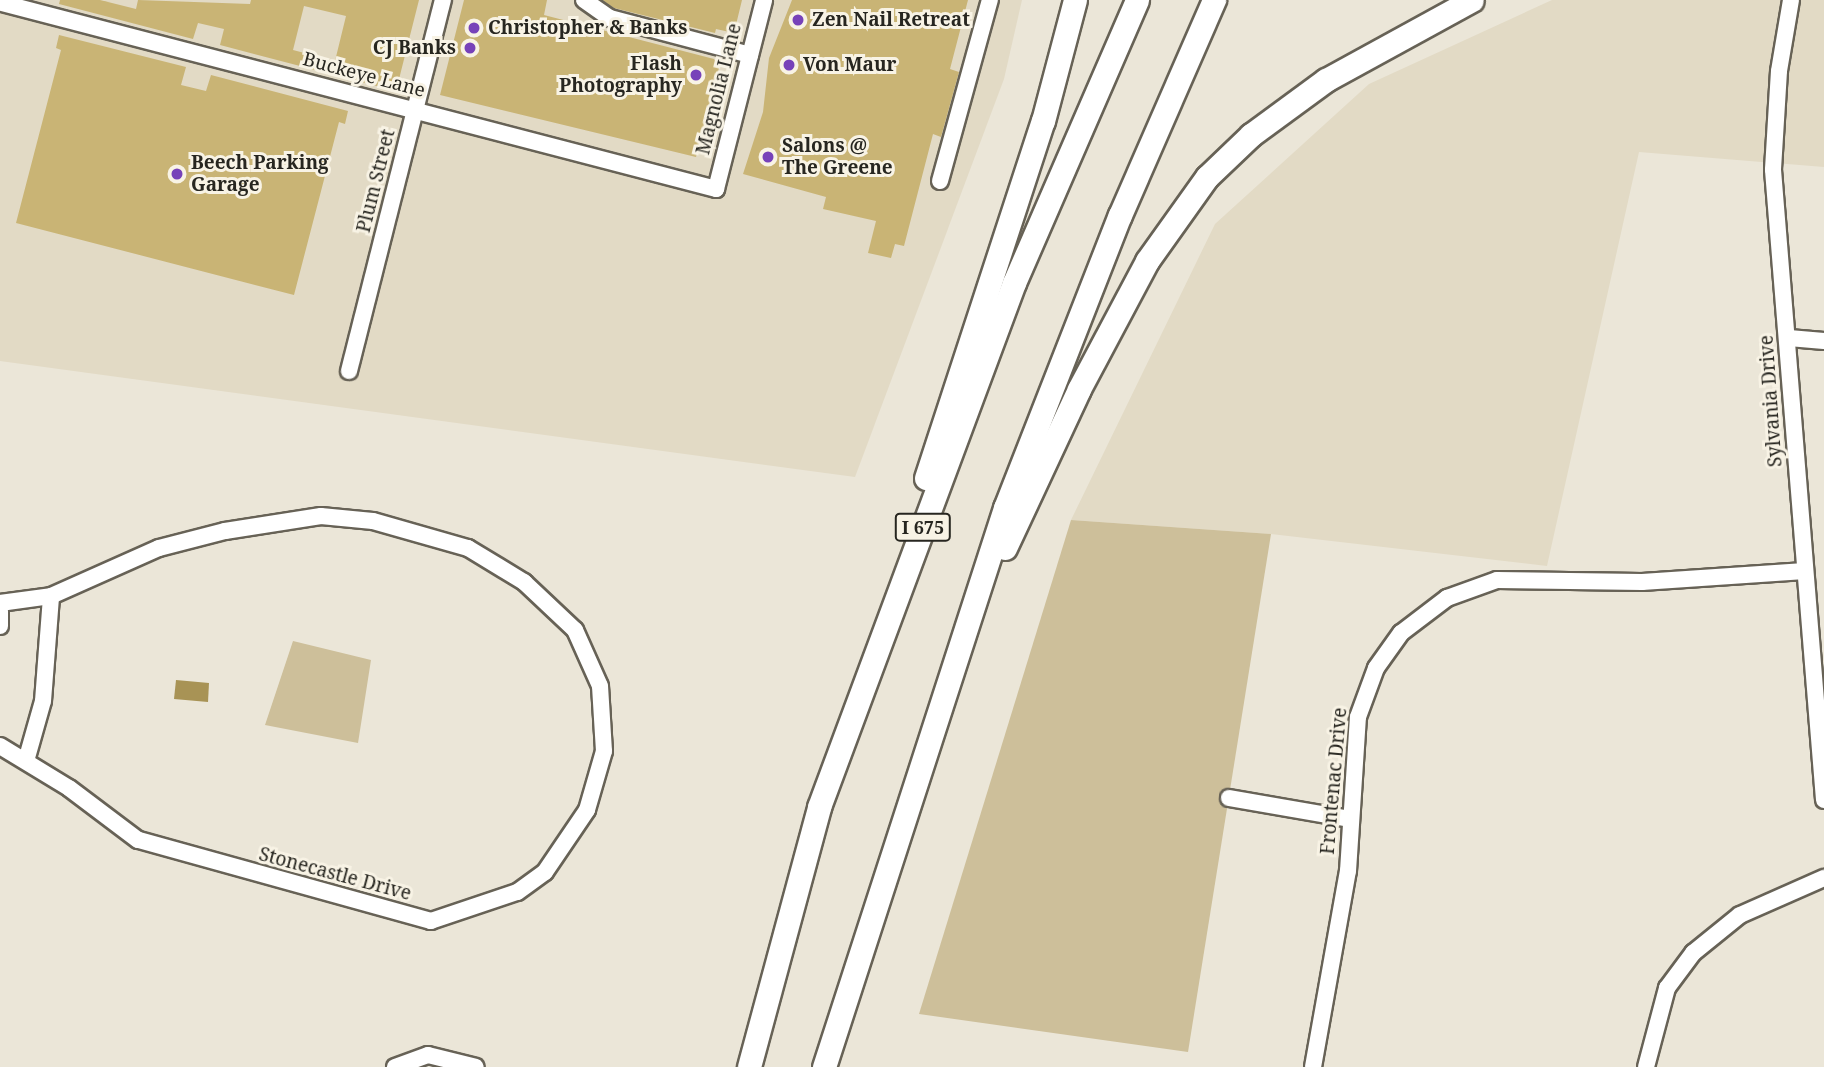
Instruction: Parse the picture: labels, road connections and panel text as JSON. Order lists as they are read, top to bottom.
{
  "streets": {
    "highway": ["I 675"],
    "street": [
      "Buckeye Lane",
      "Magnolia Lane",
      "Plum Street",
      "Sylvania Drive",
      "Frontenac Drive",
      "Stonecastle Drive"
    ]
  },
  "crossings": [
    ["Buckeye Lane", "Magnolia Lane"],
    ["Buckeye Lane", "Plum Street"],
    ["Sylvania Drive", "Frontenac Drive"]
  ],
  "places": [
    "Zen Nail Retreat",
    "Christopher & Banks",
    "CJ Banks",
    "Von Maur",
    "Flash Photography",
    "Salons @ The Greene",
    "Beech Parking Garage"
  ]
}
